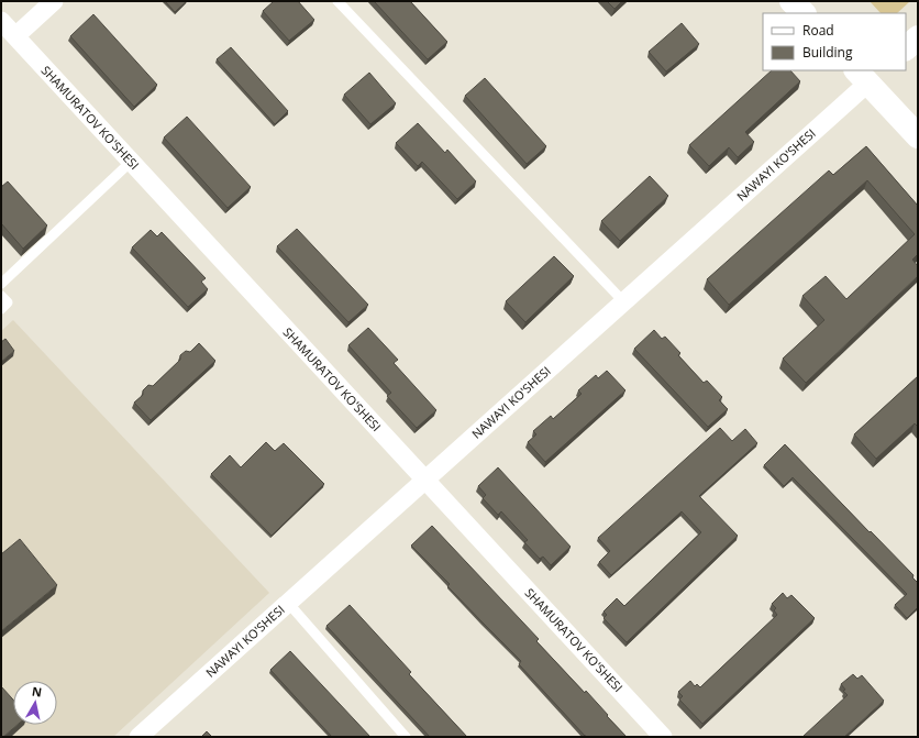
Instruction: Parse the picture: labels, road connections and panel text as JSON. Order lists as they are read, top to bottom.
{
  "streets": {
    "street": ["SHAMURATOV KO'SHESI", "NAWAYI KO'SHESI"]
  },
  "crossings": [
    ["SHAMURATOV KO'SHESI", "NAWAYI KO'SHESI"]
  ],
  "legend": ["Road", "Building"],
  "north": "top"
}
